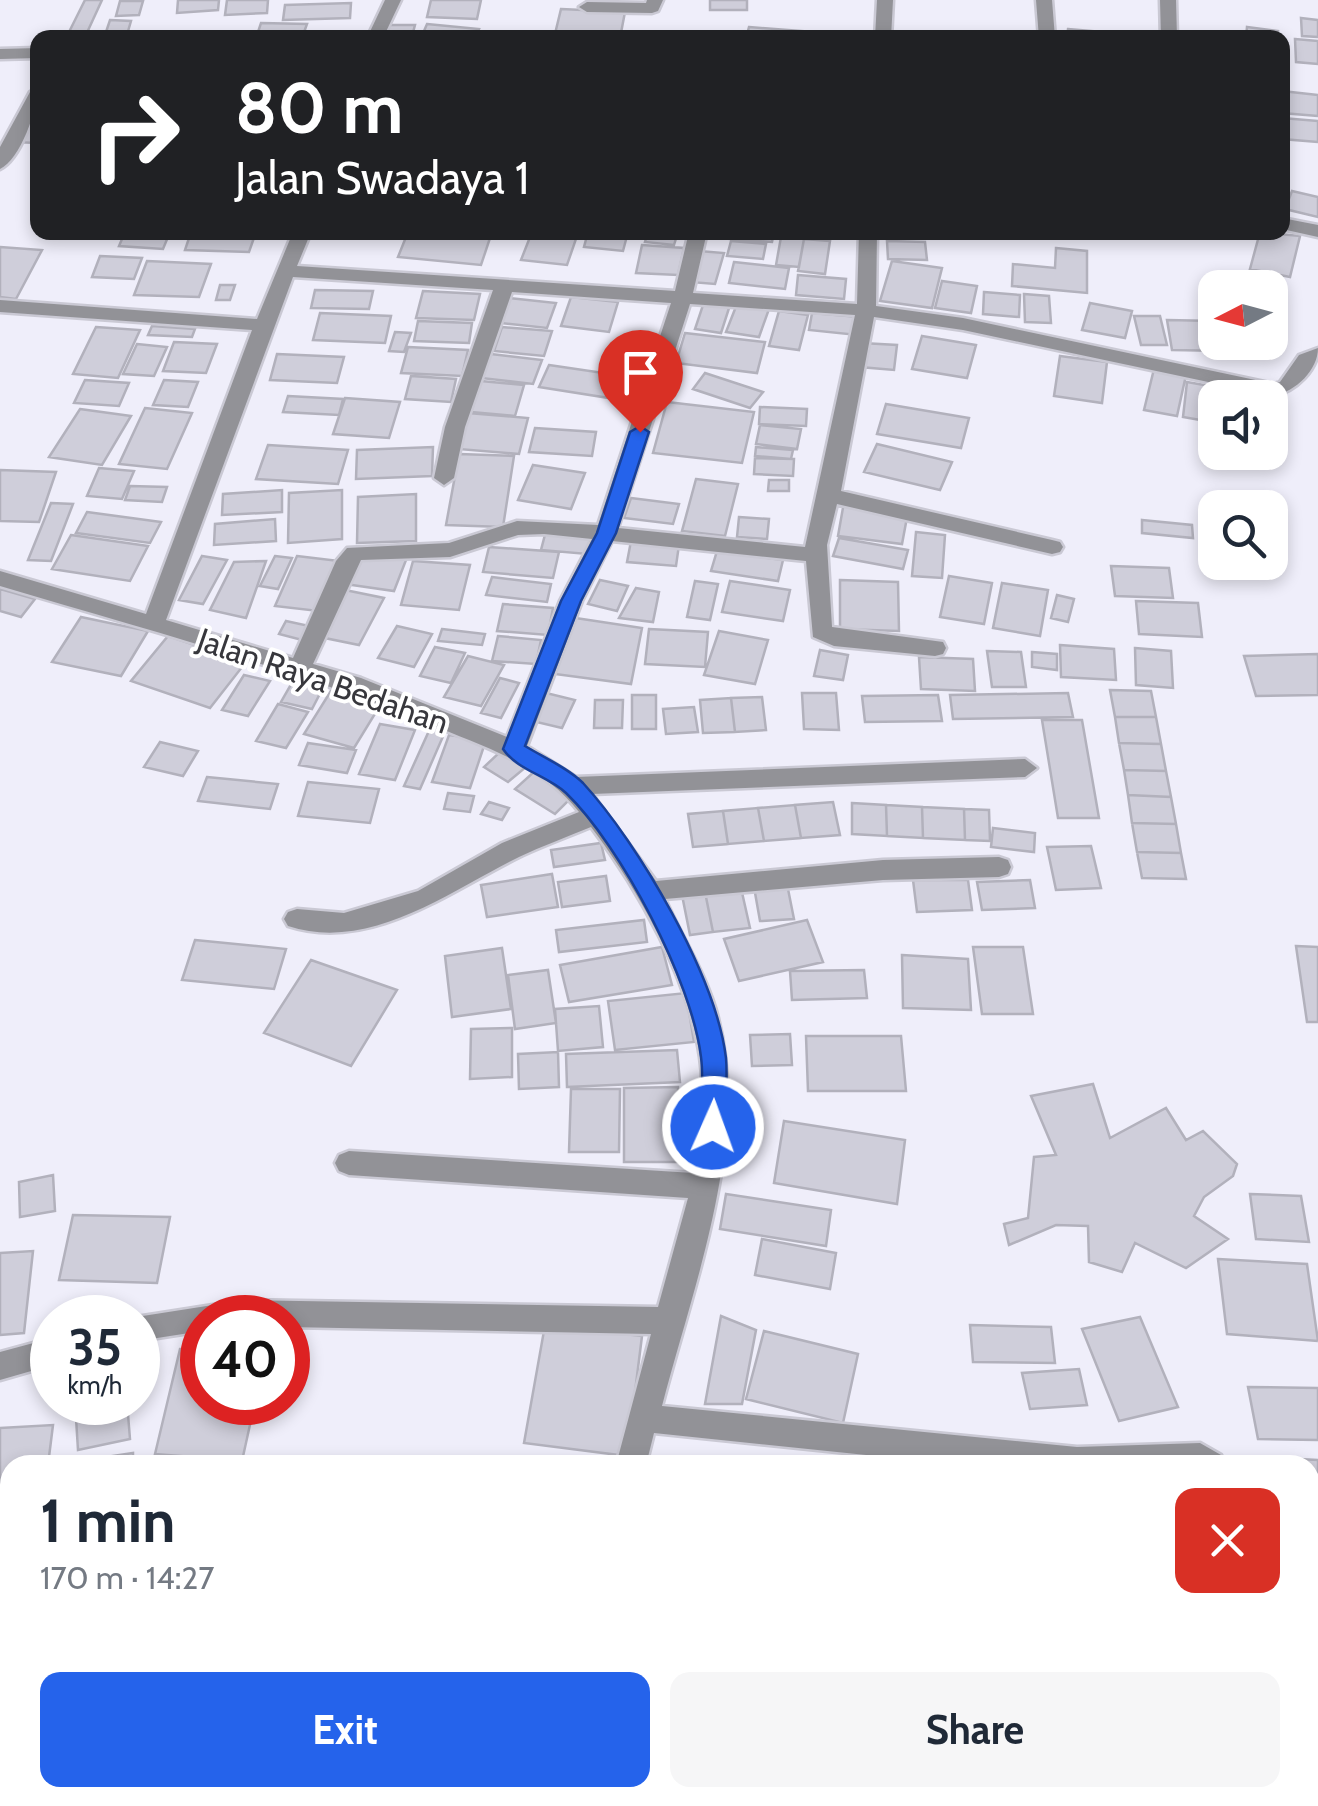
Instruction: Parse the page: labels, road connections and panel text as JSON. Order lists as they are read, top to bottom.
{
  "streets": {
    "street": ["Jalan Raya Bedahan"]
  },
  "north": "left",
  "page": {
    "turn": ["80 m", "Jalan Swadaya 1"],
    "speed": "35 km/h",
    "limit": "40",
    "heading": ["1 min", "170 m · 14:27"],
    "buttons": ["Exit", "Share"]
  }
}
